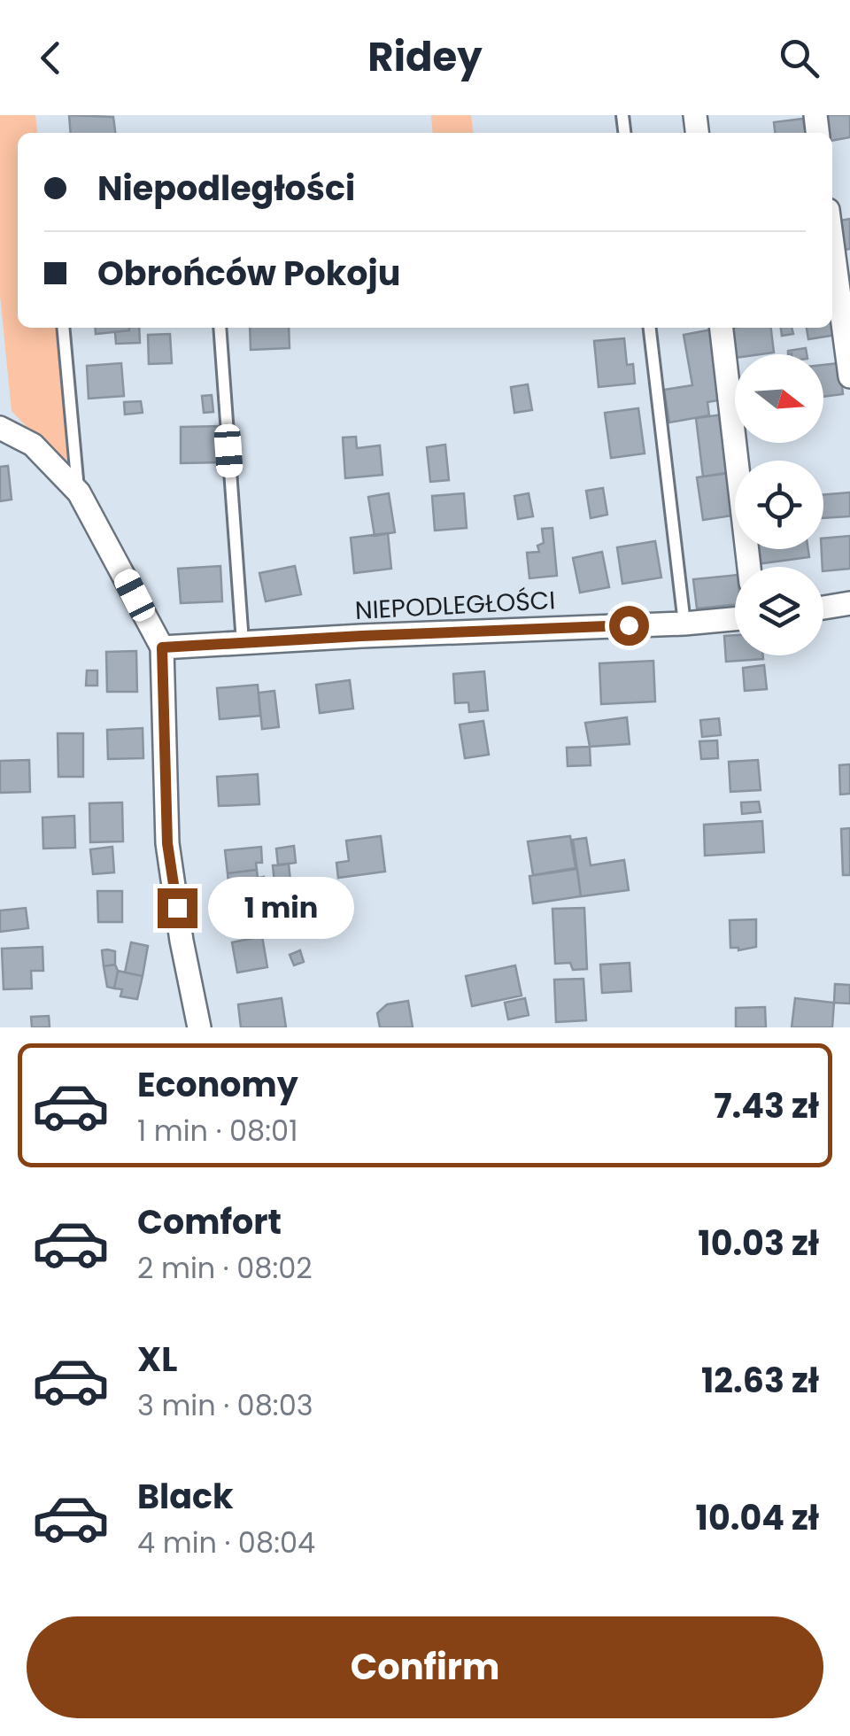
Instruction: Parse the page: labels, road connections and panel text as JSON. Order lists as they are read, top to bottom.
{
  "streets": {
    "street": ["NIEPODLEGŁOŚCI"]
  },
  "north": "right",
  "page": {
    "header": "Ridey",
    "banner": ["Niepodległości", "Obrońców Pokoju"],
    "bubble": "1 min",
    "list": [
      {
        "name": "Economy",
        "note": "1 min · 08:01",
        "value": "7.43 zł"
      },
      {
        "name": "Comfort",
        "note": "2 min · 08:02",
        "value": "10.03 zł"
      },
      {
        "name": "XL",
        "note": "3 min · 08:03",
        "value": "12.63 zł"
      },
      {
        "name": "Black",
        "note": "4 min · 08:04",
        "value": "10.04 zł"
      }
    ],
    "buttons": "Confirm"
  }
}
